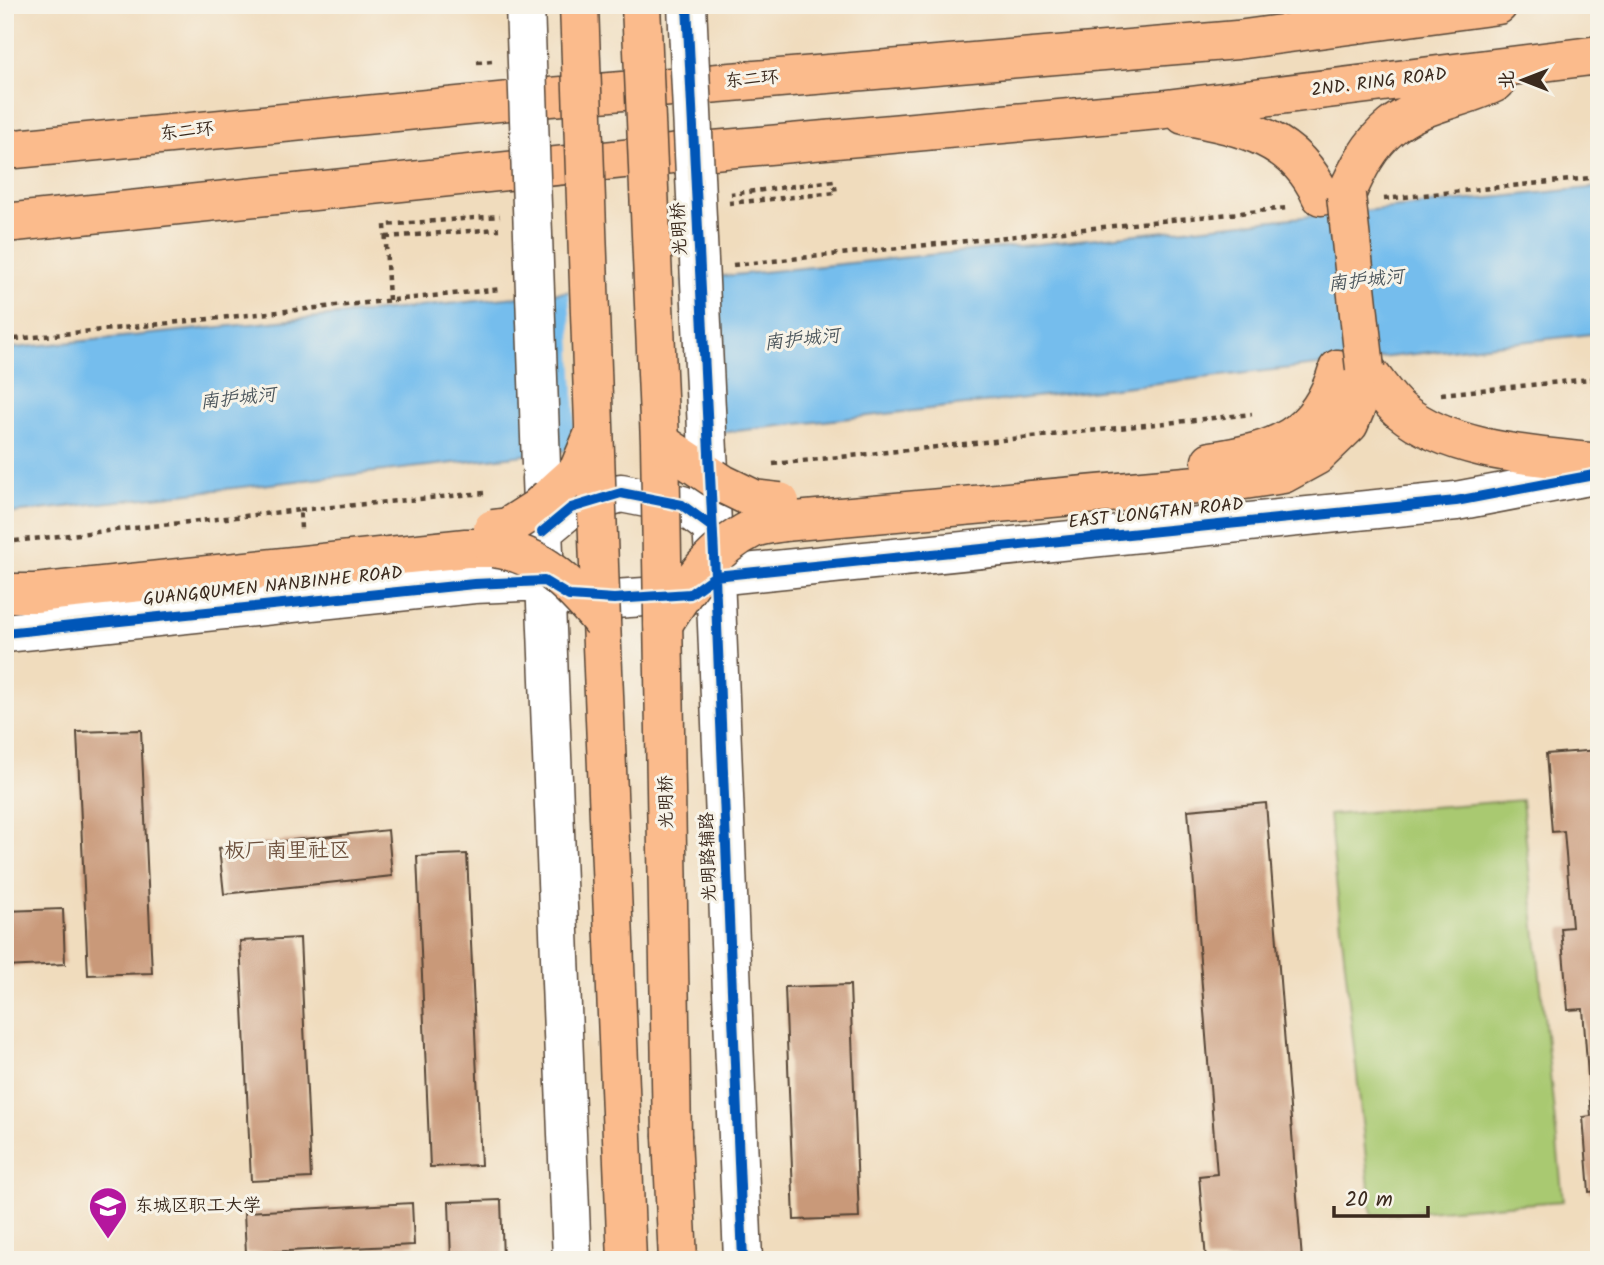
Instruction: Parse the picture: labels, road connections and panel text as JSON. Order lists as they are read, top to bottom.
{
  "streets": {
    "main road": ["东二环", "2ND. RING ROAD", "光明桥"],
    "street": ["EAST LONGTAN ROAD", "GUANGQUMEN NANBINHE ROAD", "光明路辅路"]
  },
  "crossings": [
    ["光明桥", "光明路辅路"],
    ["EAST LONGTAN ROAD", "光明路辅路"]
  ],
  "districts": ["板厂南里社区"],
  "water": ["南护城河"],
  "places": {
    "school or university": ["东城区职工大学"]
  },
  "scale_bar": "20 m",
  "north": "left"
}
